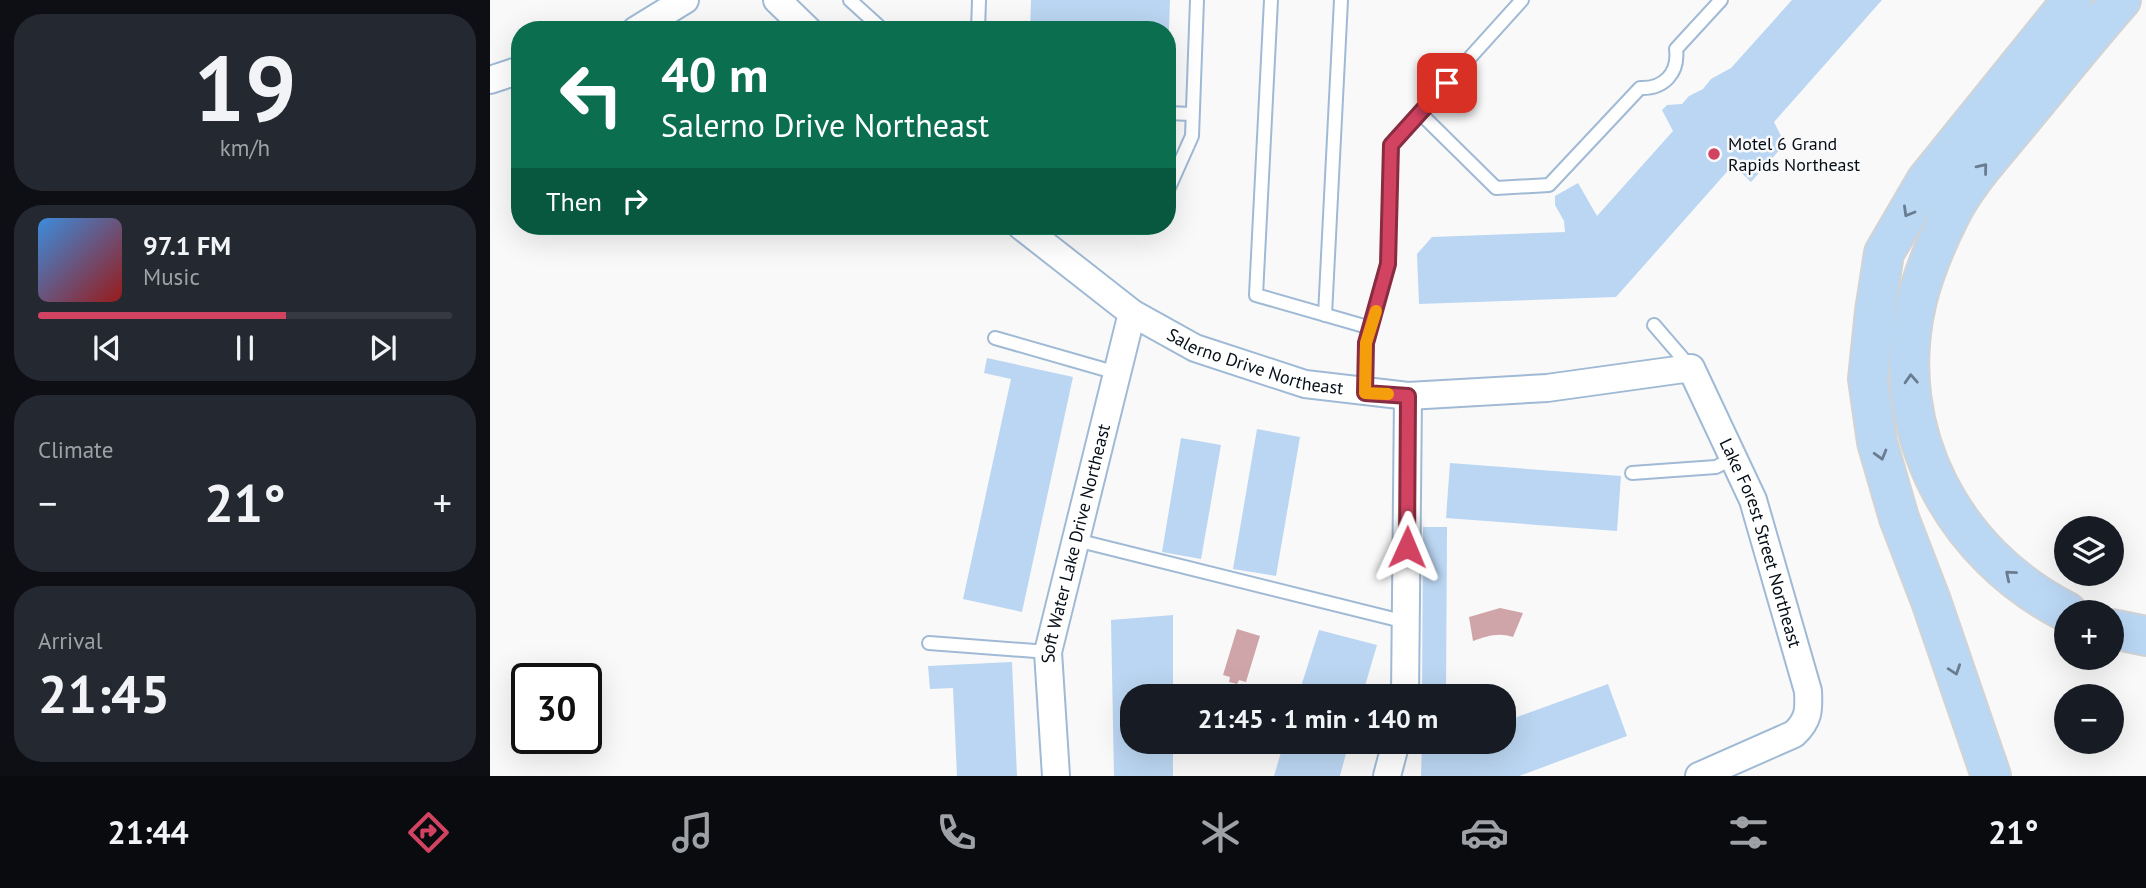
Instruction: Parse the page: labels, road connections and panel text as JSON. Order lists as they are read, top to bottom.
{
  "streets": {
    "street": ["Salerno Drive Northeast", "Soft Water Lake Drive Northeast", "Lake Forest Street Northeast"]
  },
  "crossings": [
    ["Salerno Drive Northeast", "Soft Water Lake Drive Northeast"],
    ["Salerno Drive Northeast", "Lake Forest Street Northeast"]
  ],
  "places": ["Motel 6 Grand Rapids Northeast"],
  "page": {
    "tile": [
      ["19", "km/h"],
      "Climate",
      ["Arrival", "21:45"]
    ],
    "turn": ["40 m", "Salerno Drive Northeast"],
    "then": "Then",
    "song": ["97.1 FM", "Music"],
    "heat": ["−", "21°", "+"],
    "map_buttons": ["+", "−"],
    "limit": "30",
    "trip": "21:45 · 1 min · 140 m",
    "tabs": ["21:44", "21°"]
  }
}
